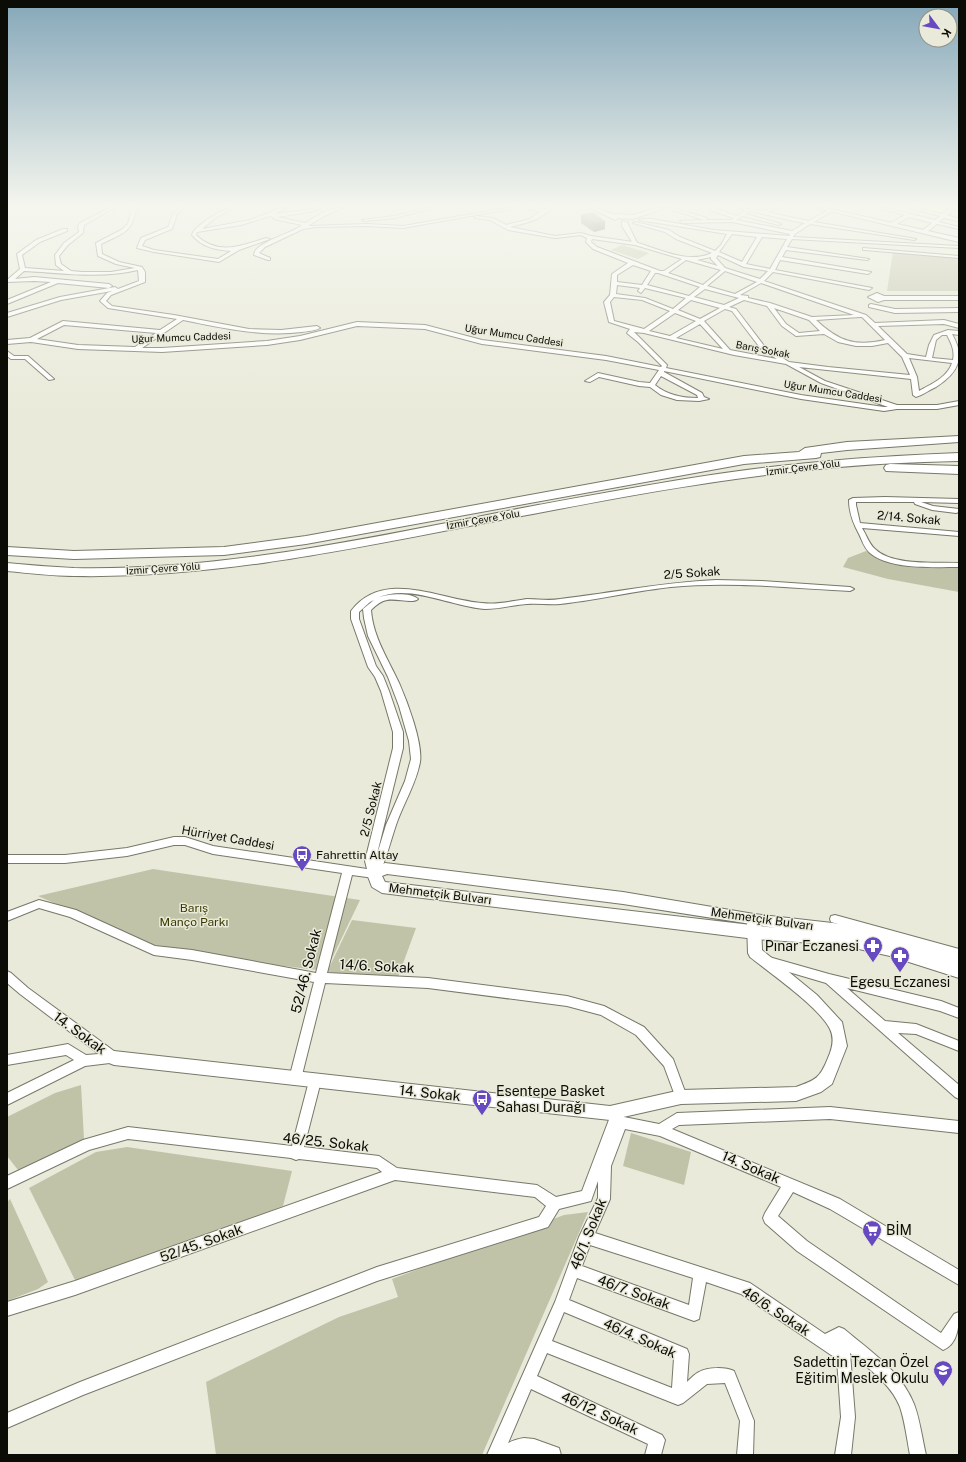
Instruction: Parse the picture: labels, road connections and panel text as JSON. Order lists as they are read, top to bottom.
{
  "streets": {
    "highway": ["İzmir Çevre Yolu"],
    "main road": ["Mehmetçik Bulvarı"],
    "street": [
      "Uğur Mumcu Caddesi",
      "Barış Sokak",
      "2/14. Sokak",
      "2/5 Sokak",
      "Hürriyet Caddesi",
      "14/6. Sokak",
      "52/46. Sokak",
      "14. Sokak",
      "46/25. Sokak",
      "46/1. Sokak",
      "52/45. Sokak",
      "46/7. Sokak",
      "46/6. Sokak",
      "46/4. Sokak",
      "46/12. Sokak"
    ]
  },
  "crossings": [
    ["2/5 Sokak", "Hürriyet Caddesi"],
    ["2/5 Sokak", "Mehmetçik Bulvarı"],
    ["Hürriyet Caddesi", "Mehmetçik Bulvarı"],
    ["Hürriyet Caddesi", "52/46. Sokak"],
    ["14/6. Sokak", "52/46. Sokak"],
    ["52/46. Sokak", "14. Sokak"],
    ["14. Sokak", "46/1. Sokak"],
    ["46/25. Sokak", "52/45. Sokak"],
    ["46/1. Sokak", "46/7. Sokak"],
    ["46/1. Sokak", "46/6. Sokak"],
    ["46/1. Sokak", "46/4. Sokak"],
    ["46/1. Sokak", "46/12. Sokak"],
    ["46/7. Sokak", "46/6. Sokak"]
  ],
  "parks": ["Barış Manço Parkı"],
  "places": {
    "bus stop": ["Fahrettin Altay", "Esentepe Basket Sahası Durağı"],
    "pharmacy": ["Pınar Eczanesi", "Egesu Eczanesi"],
    "supermarket": ["BİM"],
    "school or university": ["Sadettin Tezcan Özel Eğitim Meslek Okulu"]
  },
  "north": "bottom right"
}
